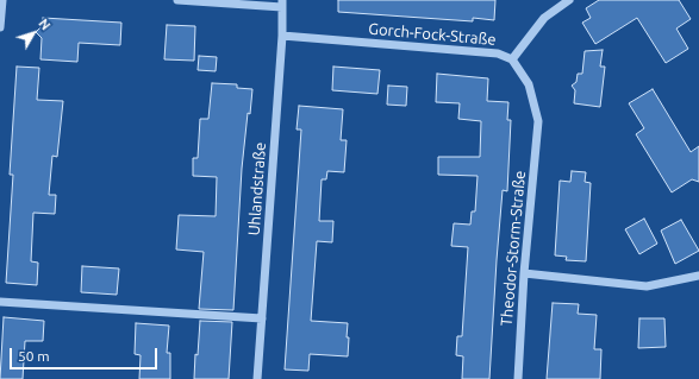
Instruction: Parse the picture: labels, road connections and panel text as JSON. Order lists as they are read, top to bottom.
{
  "streets": {
    "street": ["Gorch-Fock-Straße", "Uhlandstraße", "Theodor-Storm-Straße"]
  },
  "crossings": [
    ["Gorch-Fock-Straße", "Uhlandstraße"],
    ["Gorch-Fock-Straße", "Theodor-Storm-Straße"]
  ],
  "scale_bar": "50 m",
  "north": "top right"
}
